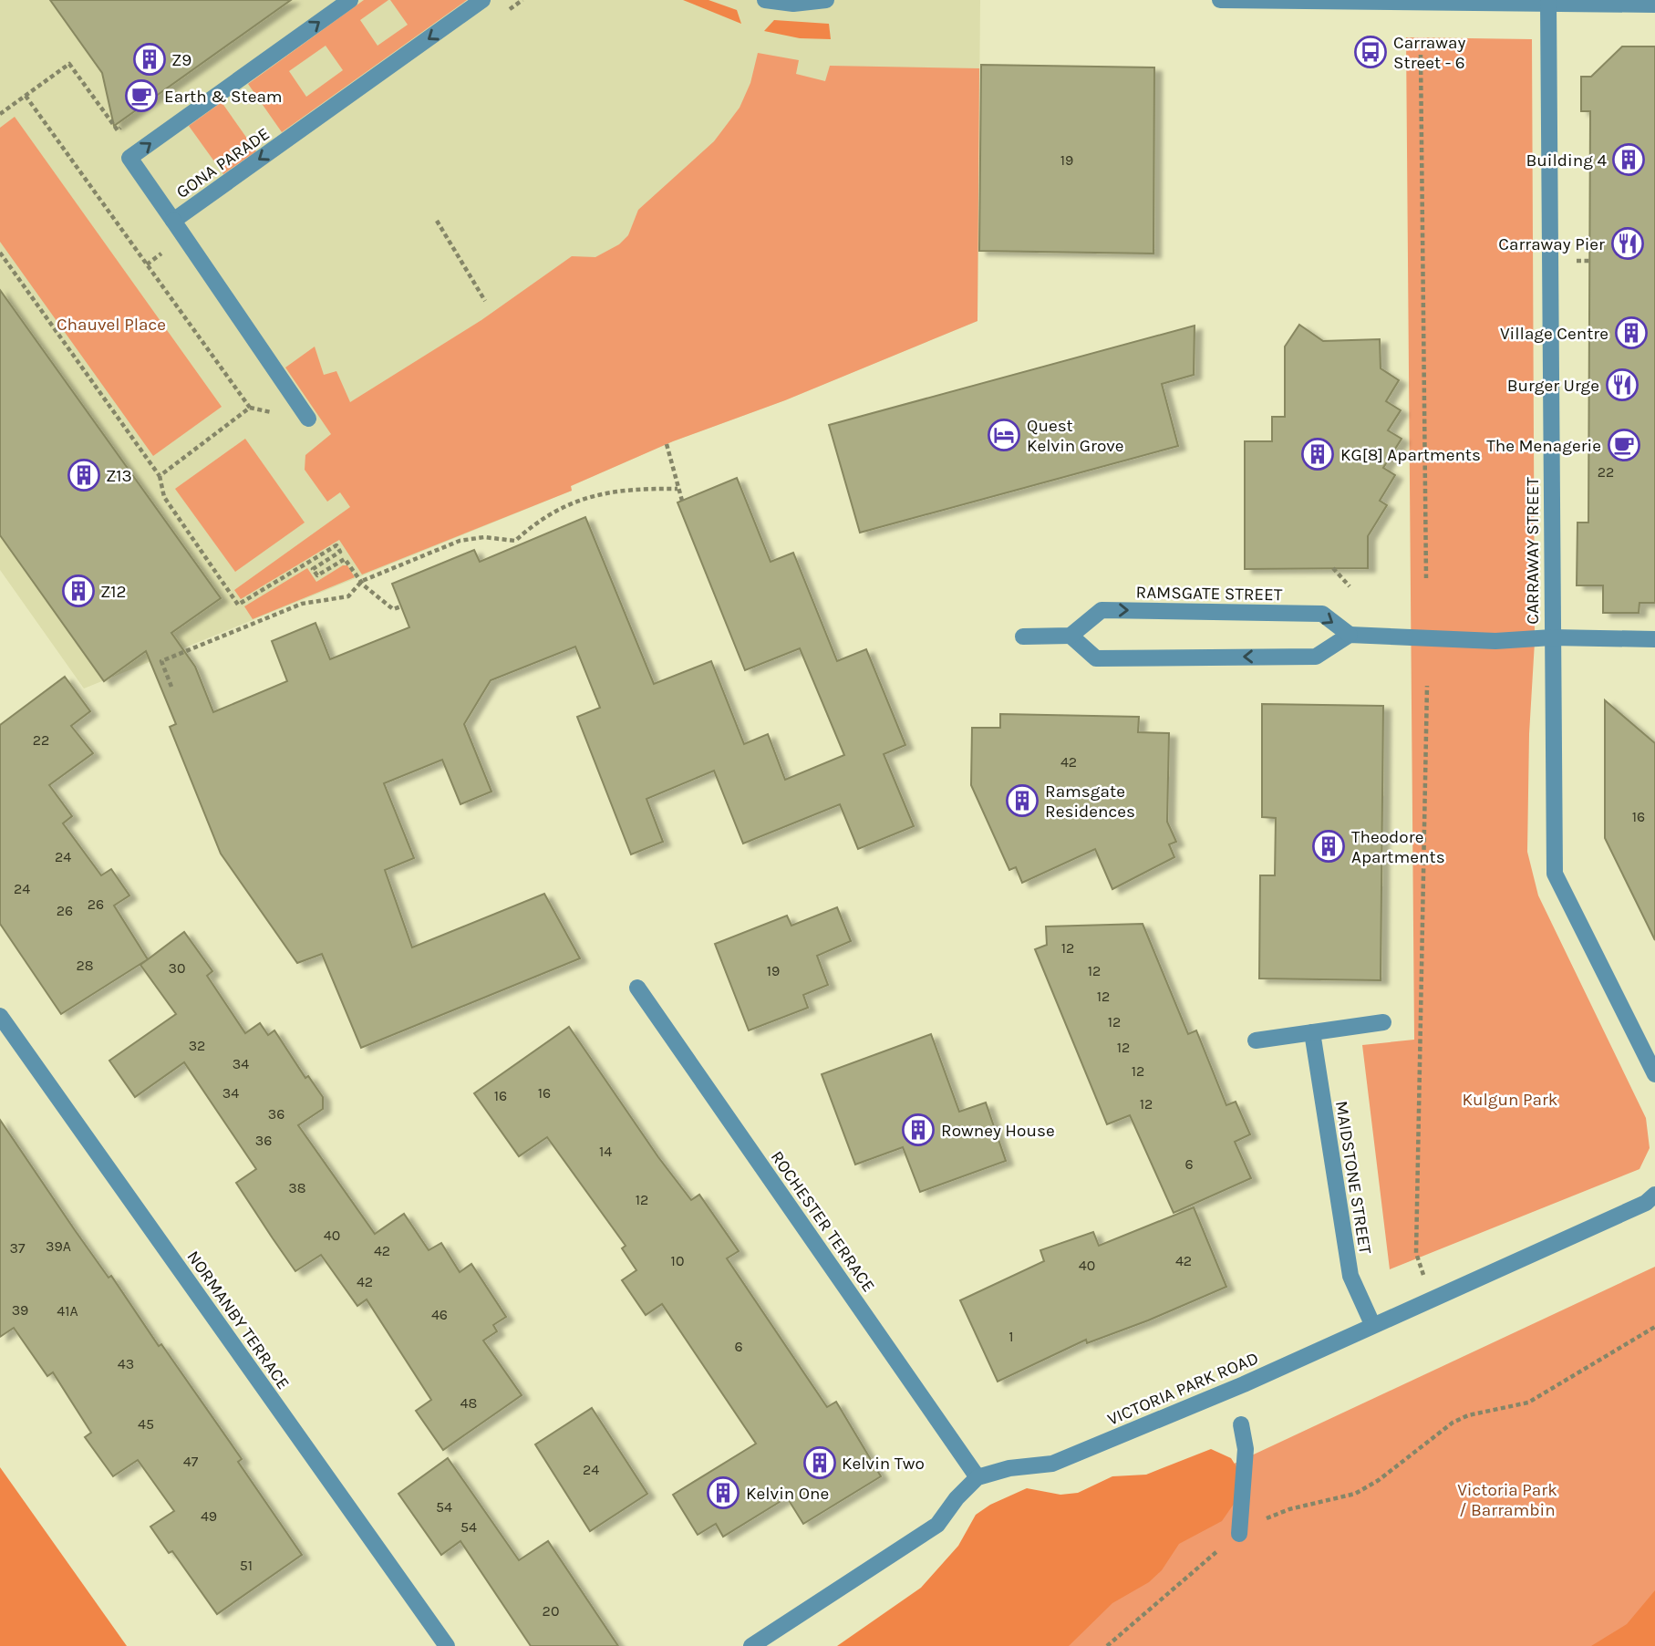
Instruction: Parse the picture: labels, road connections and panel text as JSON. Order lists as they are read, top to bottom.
{
  "streets": {
    "street": [
      "GONA PARADE",
      "CARRAWAY STREET",
      "RAMSGATE STREET",
      "MAIDSTONE STREET",
      "ROCHESTER TERRACE",
      "NORMANBY TERRACE",
      "VICTORIA PARK ROAD"
    ]
  },
  "crossings": [
    ["MAIDSTONE STREET", "VICTORIA PARK ROAD"],
    ["ROCHESTER TERRACE", "VICTORIA PARK ROAD"]
  ],
  "parks": ["Chauvel Place", "Kulgun Park", "Victoria Park / Barrambin"],
  "places": {
    "bus stop": ["Carraway Street - 6"],
    "building": [
      "Z9",
      "Building 4",
      "Village Centre",
      "KG[8] Apartments",
      "Z13",
      "Z12",
      "Ramsgate Residences",
      "Theodore Apartments",
      "Rowney House",
      "Kelvin Two",
      "Kelvin One"
    ],
    "cafe": ["Earth & Steam", "The Menagerie"],
    "restaurant": ["Carraway Pier", "Burger Urge"],
    "hotel": ["Quest Kelvin Grove"]
  },
  "house_numbers": [
    "19",
    "22",
    "22",
    "42",
    "16",
    "24",
    "24",
    "26",
    "26",
    "12",
    "28",
    "30",
    "19",
    "12",
    "12",
    "12",
    "32",
    "12",
    "34",
    "12",
    "34",
    "16",
    "16",
    "12",
    "36",
    "36",
    "14",
    "6",
    "38",
    "12",
    "40",
    "39A",
    "37",
    "42",
    "10",
    "42",
    "40",
    "42",
    "39",
    "41A",
    "46",
    "1",
    "6",
    "43",
    "48",
    "45",
    "47",
    "24",
    "54",
    "49",
    "54",
    "51",
    "20"
  ]
}
